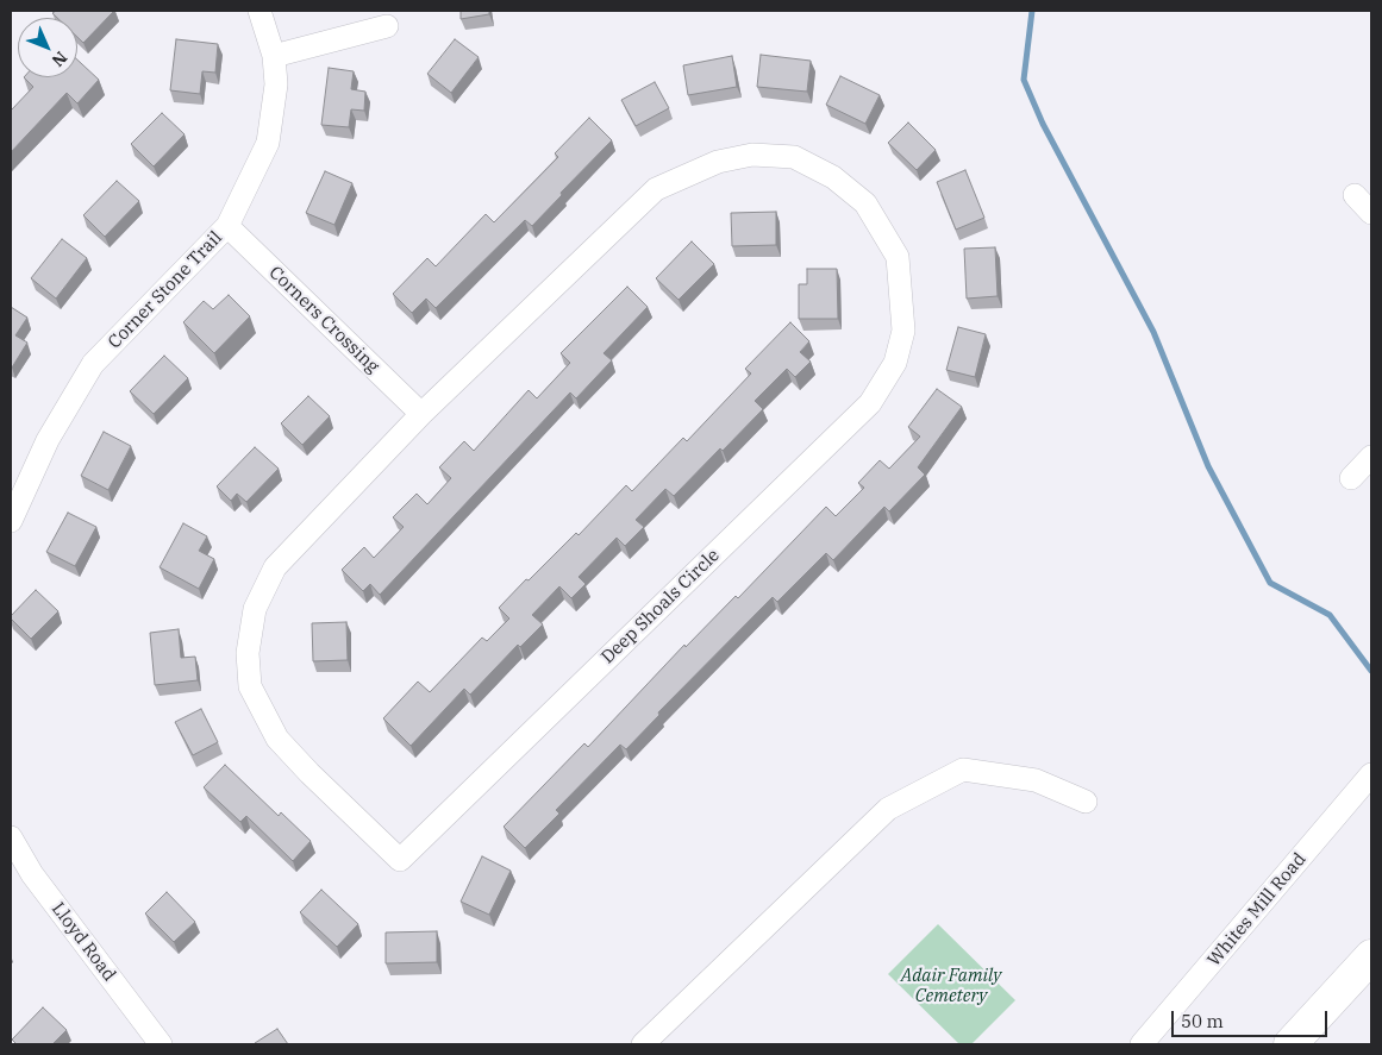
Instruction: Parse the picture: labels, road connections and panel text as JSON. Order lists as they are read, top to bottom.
{
  "streets": {
    "street": [
      "Corner Stone Trail",
      "Corners Crossing",
      "Deep Shoals Circle",
      "Whites Mill Road",
      "Lloyd Road"
    ]
  },
  "crossings": [
    ["Corner Stone Trail", "Corners Crossing"],
    ["Corners Crossing", "Deep Shoals Circle"]
  ],
  "parks": ["Adair Family Cemetery"],
  "scale_bar": "50 m",
  "north": "bottom right"
}
